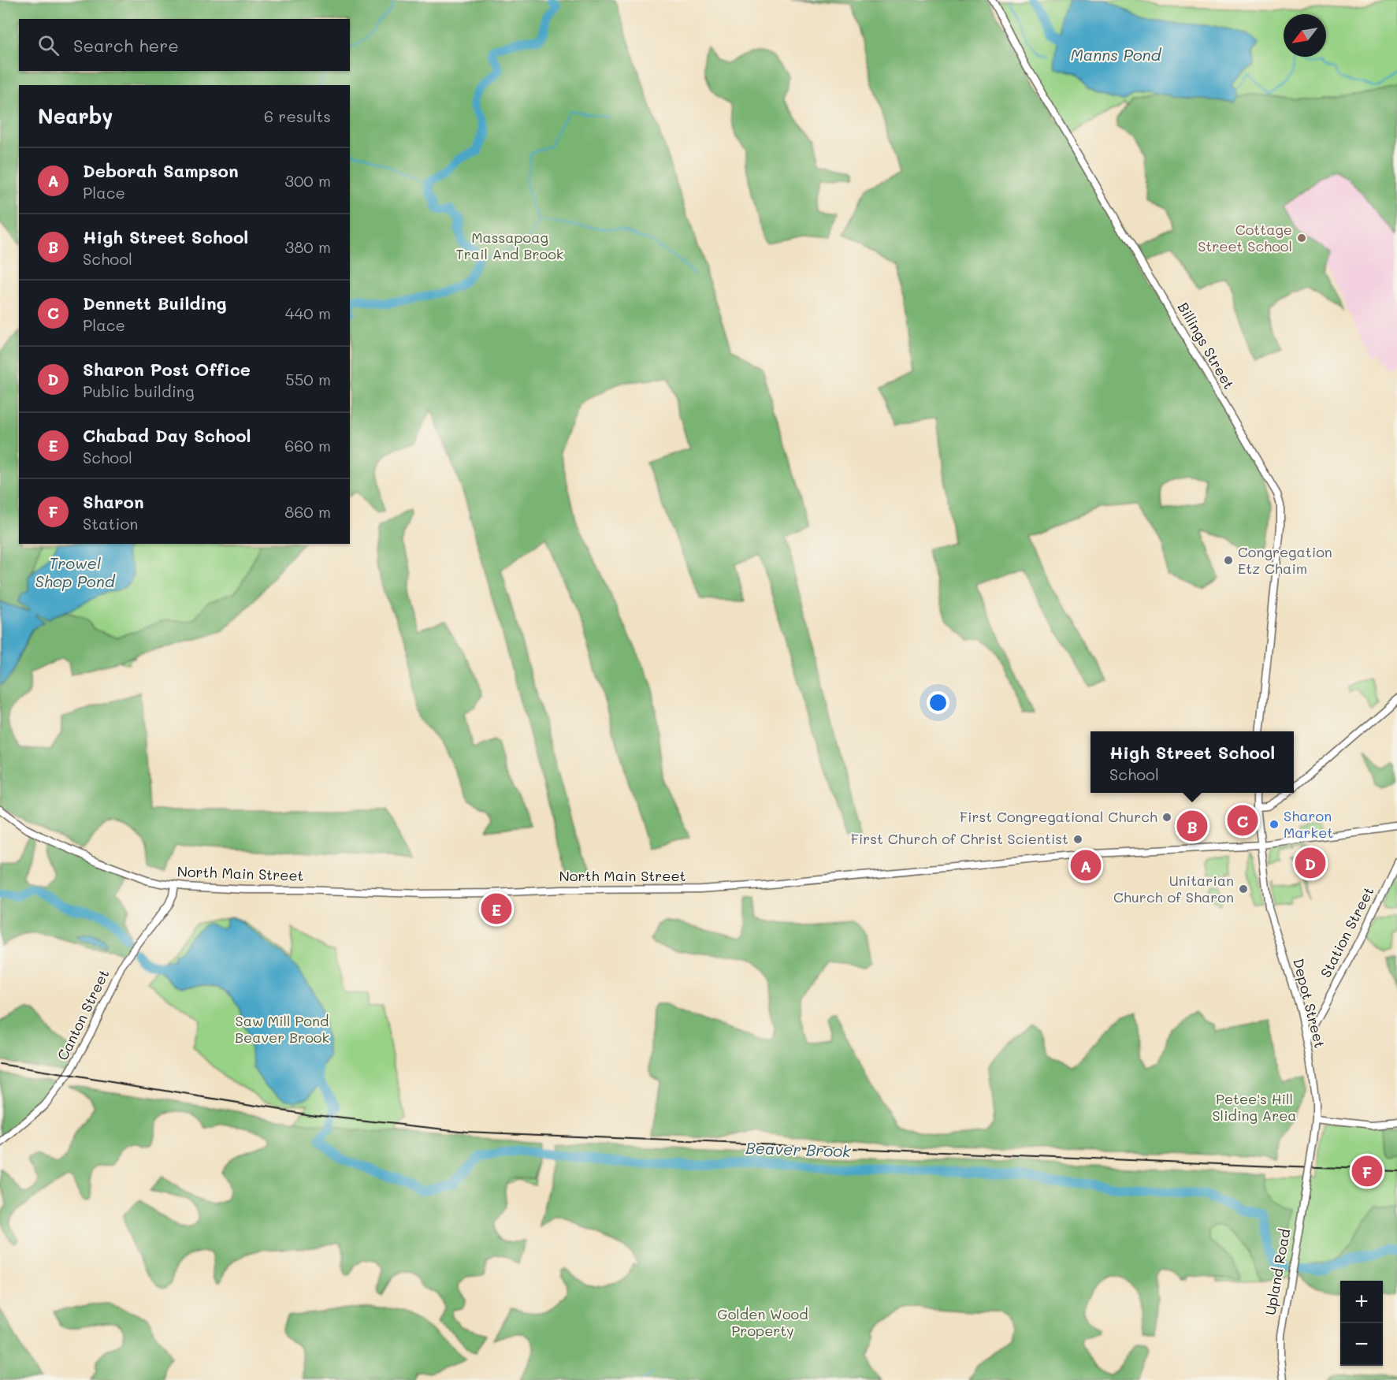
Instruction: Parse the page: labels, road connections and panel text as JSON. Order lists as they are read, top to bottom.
{
  "streets": {
    "main road": [
      "Billings Street",
      "North Main Street",
      "Station Street",
      "Depot Street",
      "Canton Street",
      "Upland Road"
    ]
  },
  "crossings": [
    ["North Main Street", "Depot Street"],
    ["North Main Street", "Canton Street"],
    ["Station Street", "Depot Street"],
    ["Depot Street", "Upland Road"]
  ],
  "water": ["Manns Pond", "Trowel Shop Pond", "Beaver Brook"],
  "parks": [
    "Massapoag Trail And Brook",
    "Saw Mill Pond Beaver Brook",
    "Petee's Hill Sliding Area",
    "Golden Wood Property"
  ],
  "places": [
    "Cottage Street School",
    "Congregation Etz Chaim",
    "First Congregational Church",
    "Sharon Market",
    "First Church of Christ Scientist",
    "Unitarian Church of Sharon"
  ],
  "north": "bottom left",
  "page": {
    "search": "Search here",
    "heading": ["Nearby", "6 results"],
    "list": [
      {
        "mark": "A",
        "name": "Deborah Sampson",
        "note": "Place",
        "value": "300 m"
      },
      {
        "mark": "B",
        "name": "High Street School",
        "note": "School",
        "value": "380 m"
      },
      {
        "mark": "C",
        "name": "Dennett Building",
        "note": "Place",
        "value": "440 m"
      },
      {
        "mark": "D",
        "name": "Sharon Post Office",
        "note": "Public building",
        "value": "550 m"
      },
      {
        "mark": "E",
        "name": "Chabad Day School",
        "note": "School",
        "value": "660 m"
      },
      {
        "mark": "F",
        "name": "Sharon",
        "note": "Station",
        "value": "860 m"
      }
    ],
    "popup": ["High Street School", "School"],
    "pins": [
      "C",
      "B",
      "D",
      "A",
      "E",
      "F"
    ],
    "map_buttons": ["+", "−"]
  }
}
